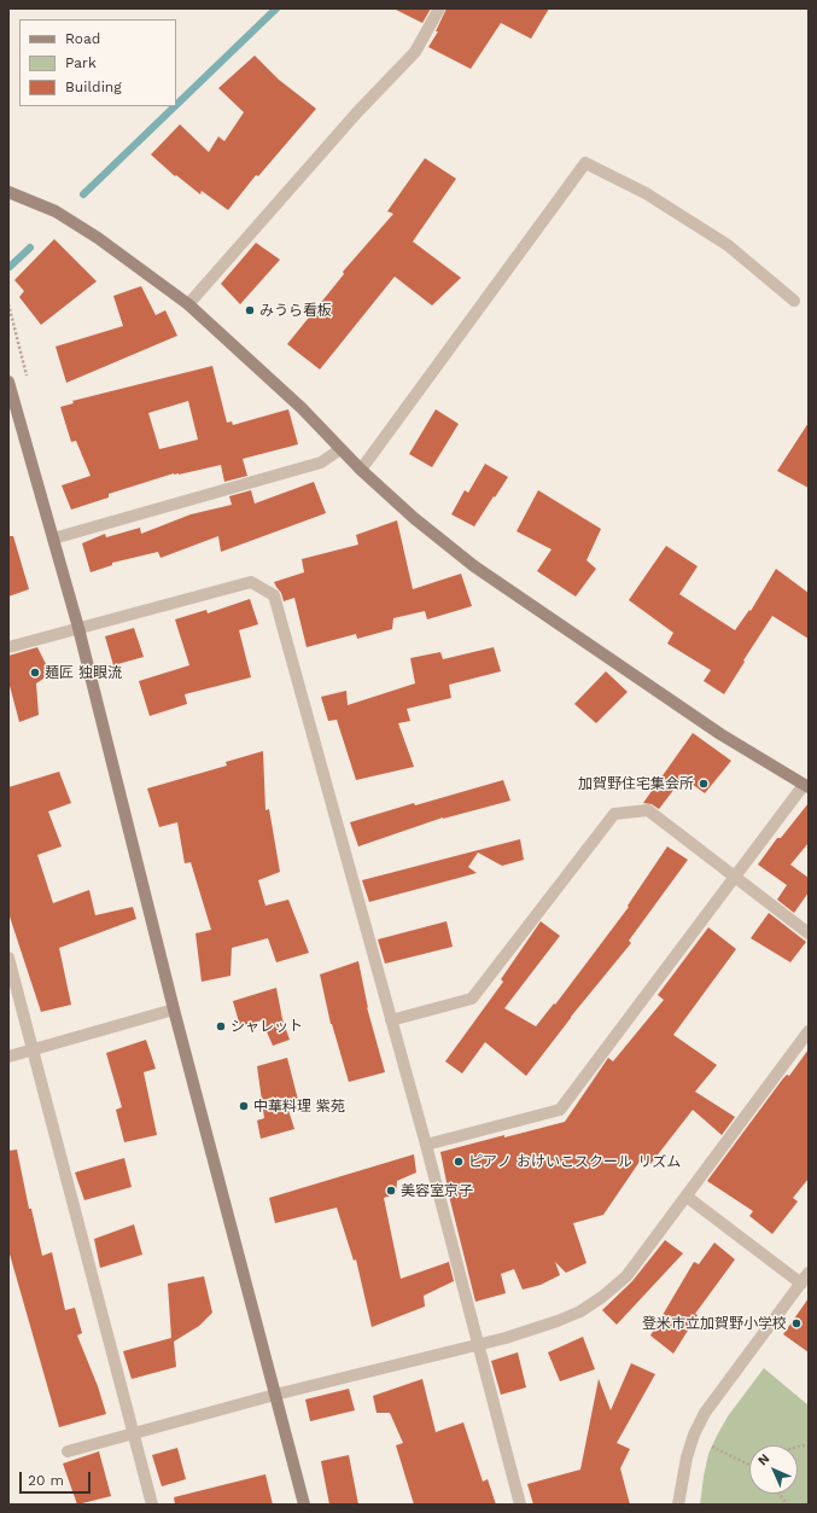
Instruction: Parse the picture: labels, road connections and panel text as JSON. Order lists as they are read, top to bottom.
{
  "places": [
    "みうら看板",
    "麺匠 独眼流",
    "加賀野住宅集会所",
    "シャレット",
    "中華料理 紫苑",
    "ピアノ おけいこスクール リズム",
    "美容室京子",
    "登米市立加賀野小学校"
  ],
  "legend": ["Road", "Park", "Building"],
  "scale_bar": "20 m",
  "north": "top left"
}
